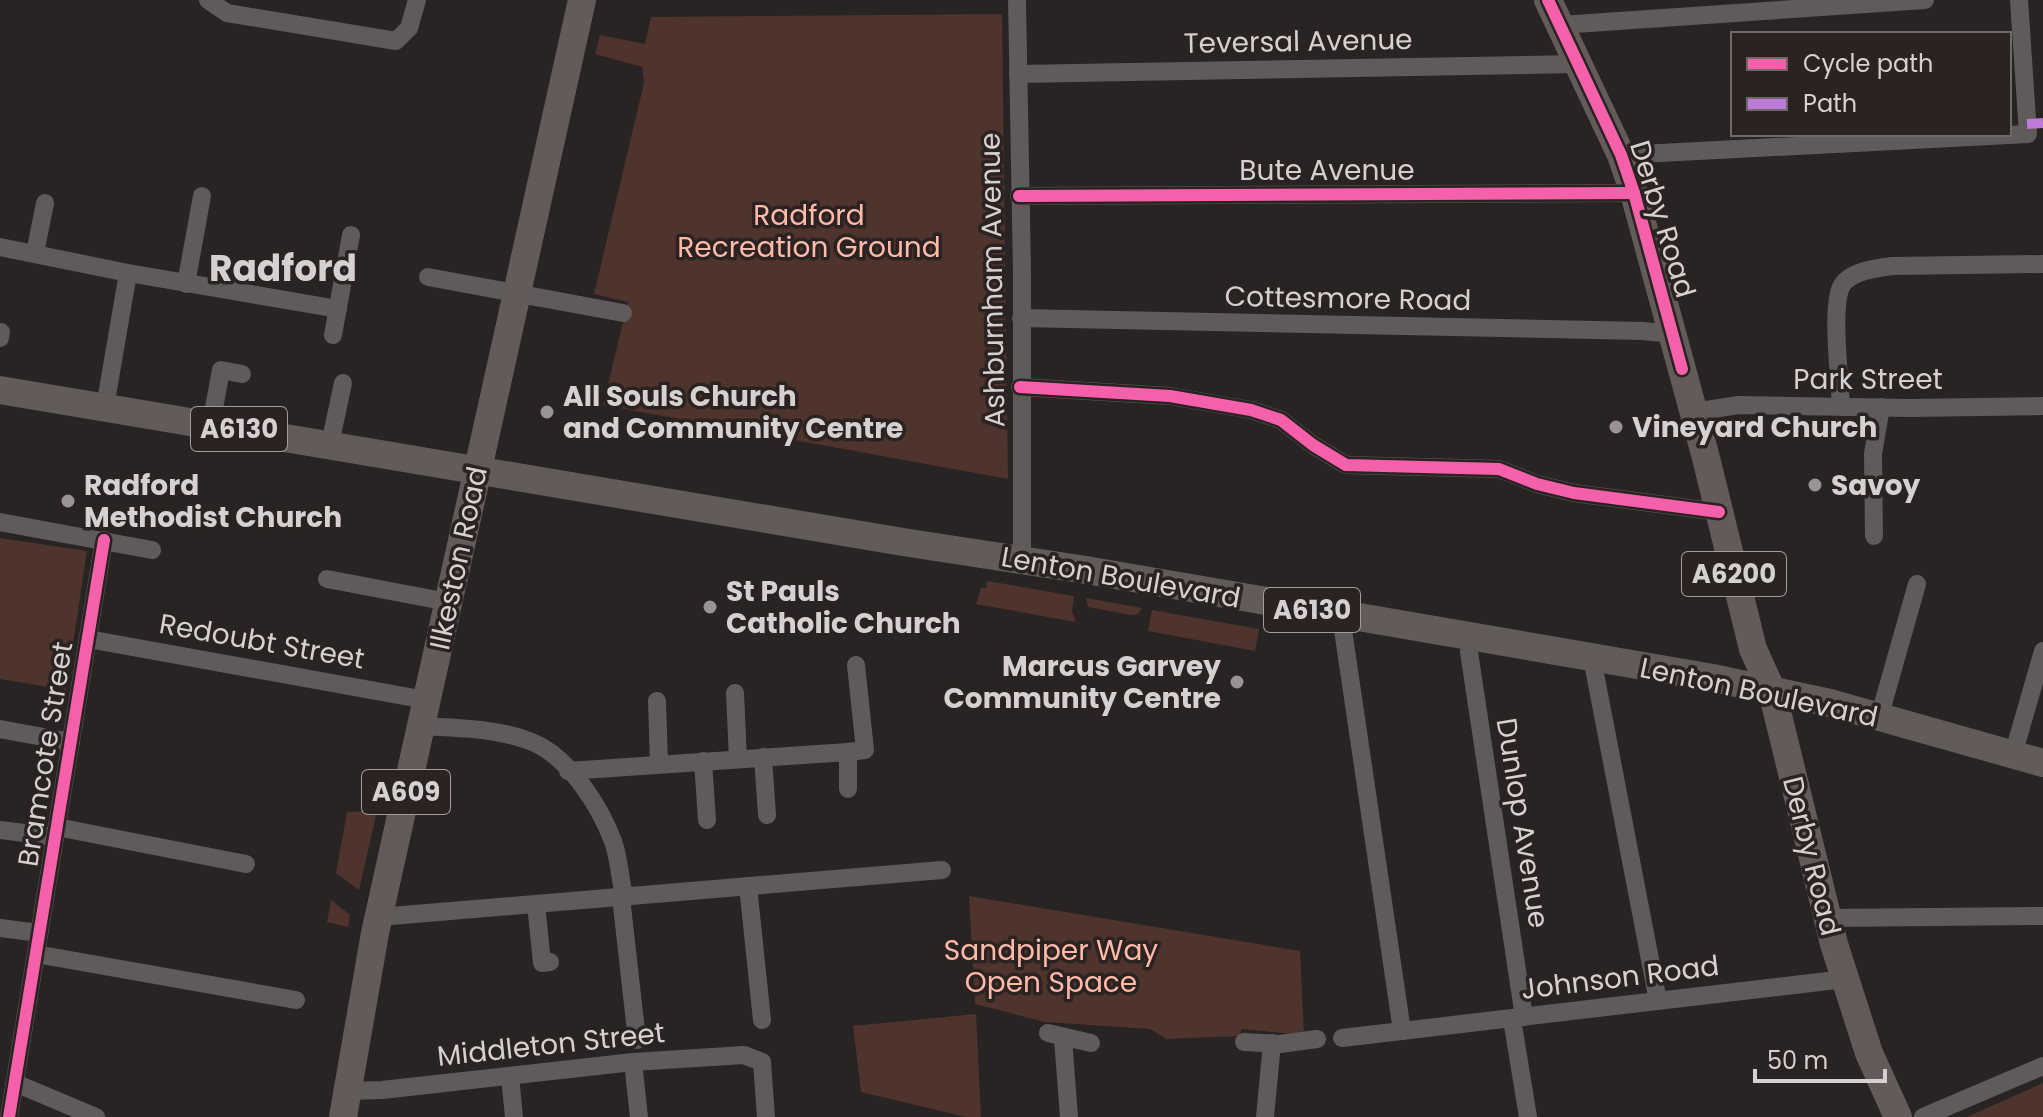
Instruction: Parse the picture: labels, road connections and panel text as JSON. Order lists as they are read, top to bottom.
{
  "streets": {
    "main road": [
      "Derby Road",
      "A6130",
      "Ilkeston Road",
      "A6200",
      "Lenton Boulevard",
      "A609"
    ],
    "street": [
      "Teversal Avenue",
      "Bute Avenue",
      "Ashburnham Avenue",
      "Cottesmore Road",
      "Park Street",
      "Redoubt Street",
      "Bramcote Street",
      "Dunlop Avenue",
      "Johnson Road",
      "Middleton Street"
    ]
  },
  "crossings": [
    ["Teversal Avenue", "Derby Road"],
    ["Teversal Avenue", "Ashburnham Avenue"],
    ["Bute Avenue", "Derby Road"],
    ["Bute Avenue", "Ashburnham Avenue"],
    ["Derby Road", "Cottesmore Road"],
    ["Derby Road", "Park Street"],
    ["Derby Road", "Lenton Boulevard"],
    ["Derby Road", "Johnson Road"],
    ["Ashburnham Avenue", "Cottesmore Road"],
    ["Ashburnham Avenue", "Lenton Boulevard"],
    ["A6130", "Ilkeston Road"],
    ["A6130", "Lenton Boulevard"],
    ["Ilkeston Road", "Lenton Boulevard"],
    ["Ilkeston Road", "Redoubt Street"],
    ["Ilkeston Road", "Middleton Street"],
    ["Lenton Boulevard", "Dunlop Avenue"],
    ["Redoubt Street", "Bramcote Street"],
    ["Dunlop Avenue", "Johnson Road"]
  ],
  "districts": ["Radford"],
  "parks": ["Radford Recreation Ground", "Sandpiper Way Open Space"],
  "places": [
    "All Souls Church and Community Centre",
    "Vineyard Church",
    "Savoy",
    "Radford Methodist Church",
    "St Pauls Catholic Church",
    "Marcus Garvey Community Centre"
  ],
  "legend": ["Cycle path", "Path"],
  "scale_bar": "50 m"
}
